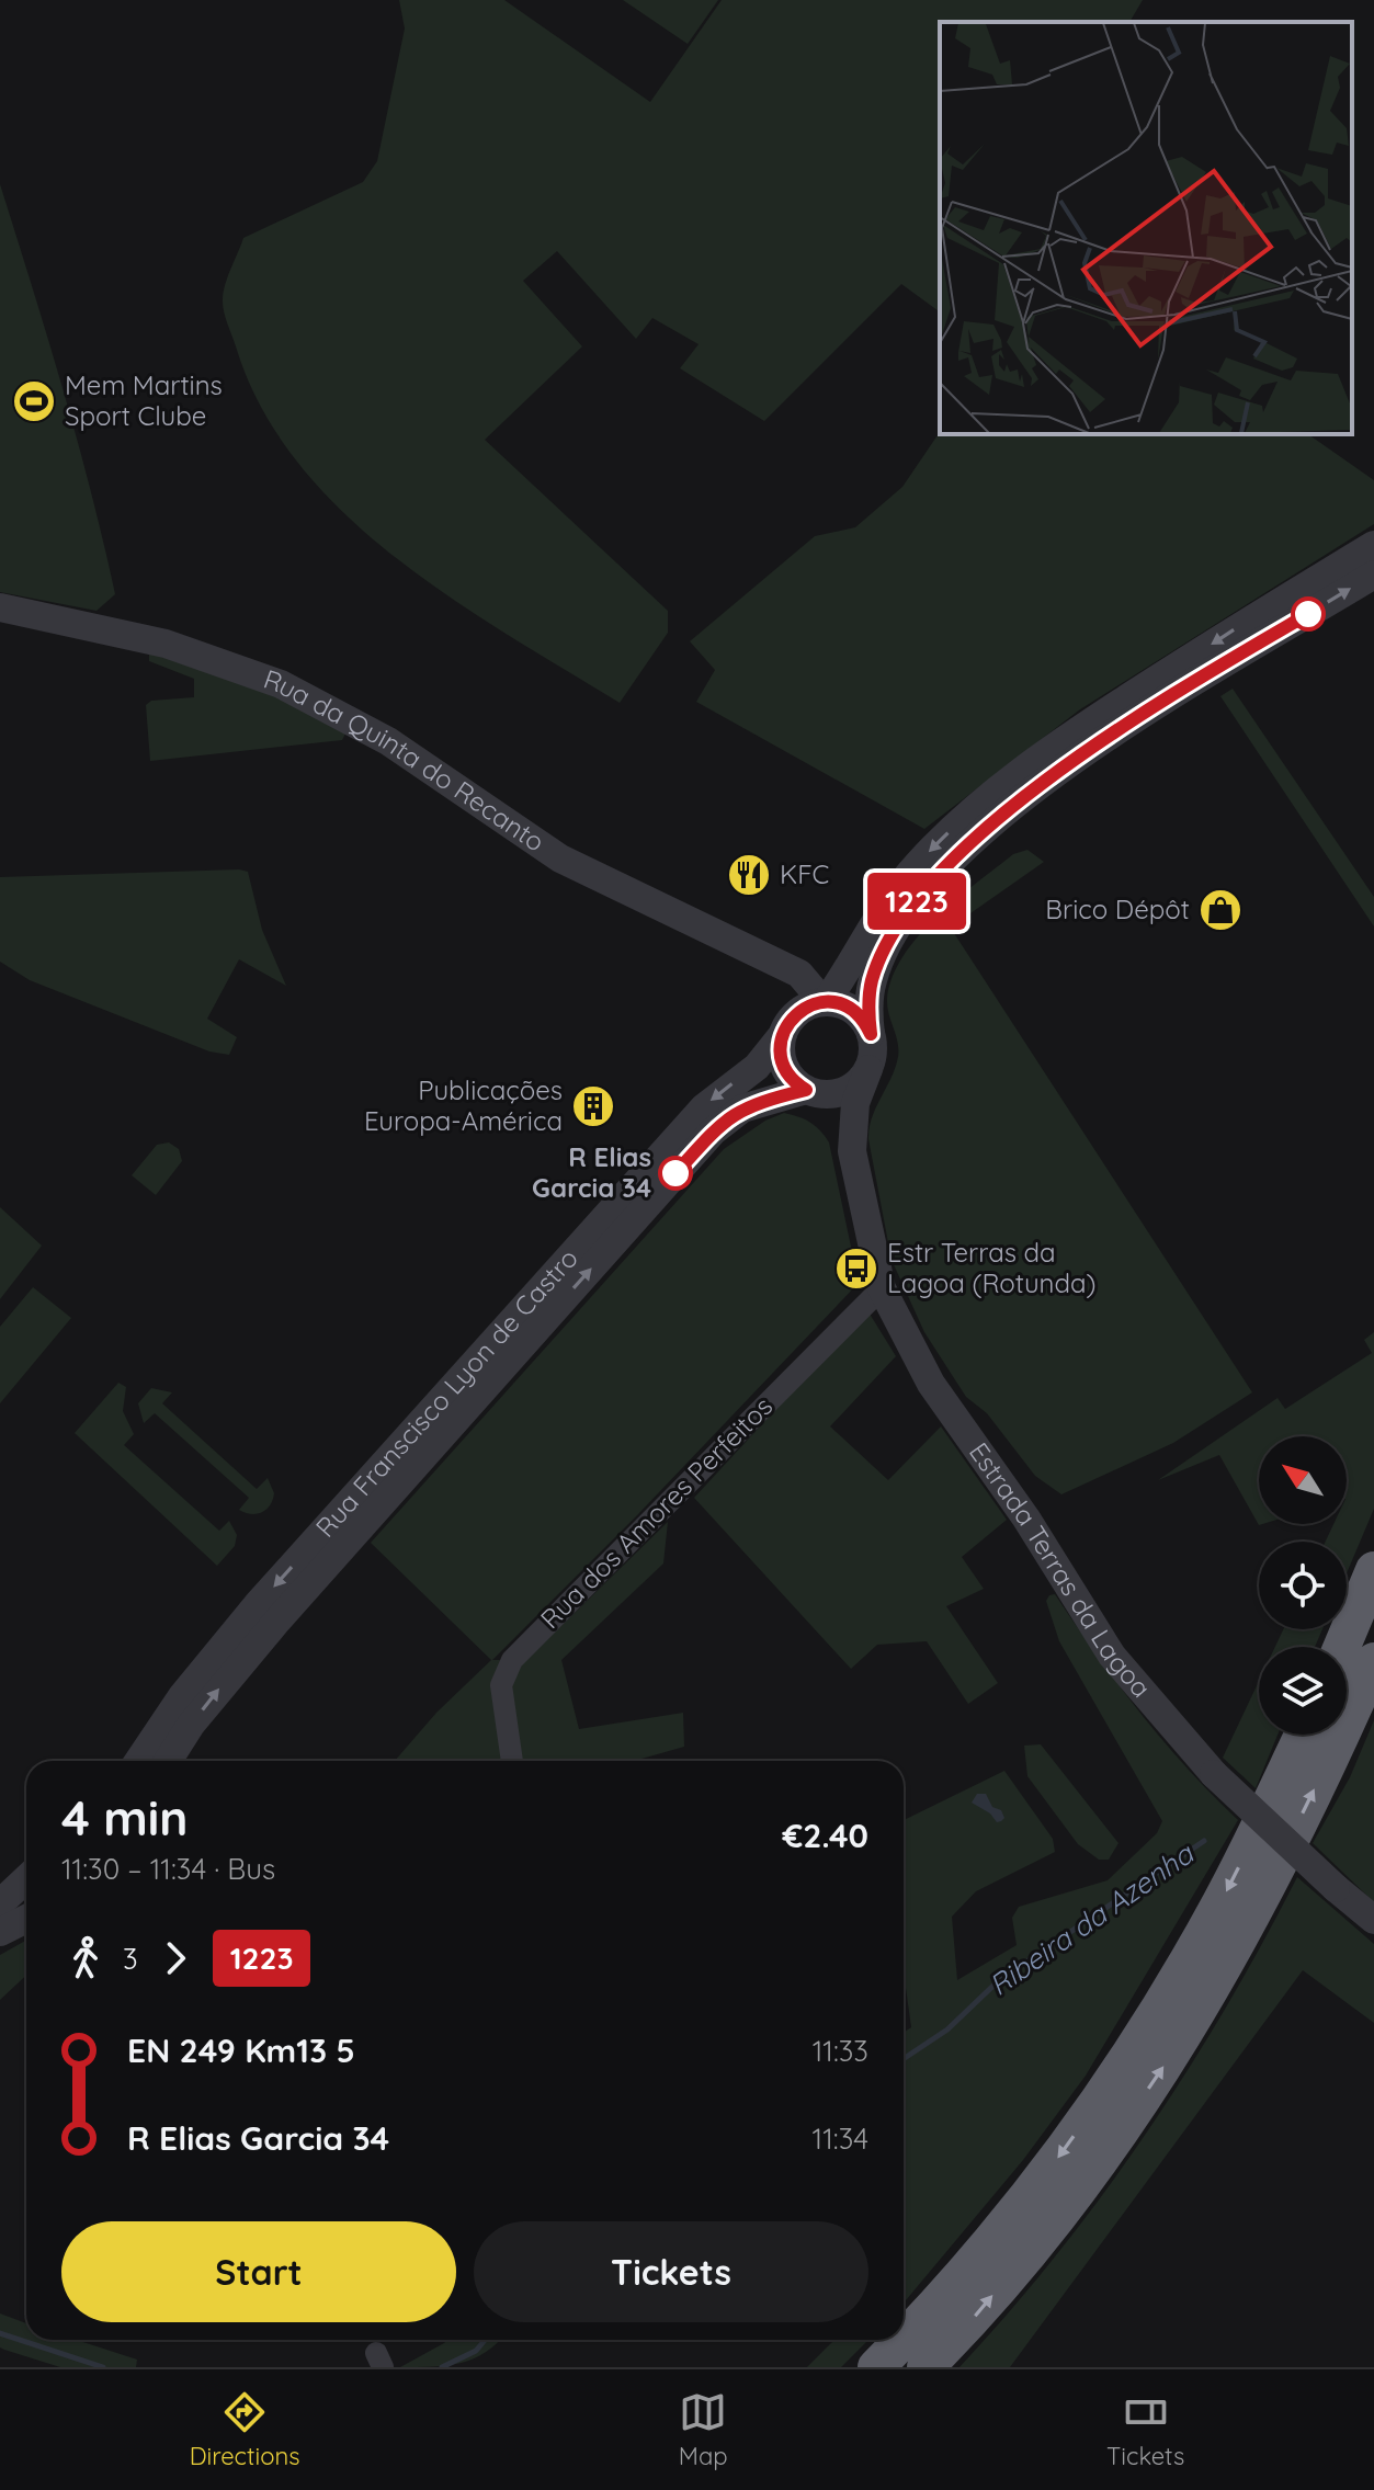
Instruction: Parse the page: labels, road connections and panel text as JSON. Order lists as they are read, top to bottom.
{
  "streets": {
    "street": [
      "Rua da Quinta do Recanto",
      "Rua Franscisco Lyon de Castro",
      "Rua dos Amores Perfeitos",
      "Estrada Terras da Lagoa"
    ]
  },
  "crossings": [
    ["Rua da Quinta do Recanto", "Rua Franscisco Lyon de Castro"],
    ["Rua da Quinta do Recanto", "Estrada Terras da Lagoa"],
    ["Rua Franscisco Lyon de Castro", "Estrada Terras da Lagoa"],
    ["Rua dos Amores Perfeitos", "Estrada Terras da Lagoa"]
  ],
  "water": ["Ribeira da Azenha"],
  "places": {
    "sports": ["Mem Martins Sport Clube"],
    "restaurant": ["KFC"],
    "shop": ["Brico Dépôt"],
    "building": ["Publicações Europa-América"],
    "other": ["R Elias Garcia 34"],
    "bus stop": ["Estr Terras da Lagoa (Rotunda)"]
  },
  "lines": ["bus line 1223"],
  "north": "top left",
  "page": {
    "on_map": "1223",
    "heading": ["4 min", "11:30 – 11:34 · Bus", "€2.40"],
    "legs": ["3", "1223"],
    "list": [
      {
        "name": "EN 249 Km13 5",
        "value": "11:33"
      },
      {
        "name": "R Elias Garcia 34",
        "value": "11:34"
      }
    ],
    "buttons": ["Start", "Tickets"],
    "tabs": ["Directions", "Map", "Tickets"]
  }
}
